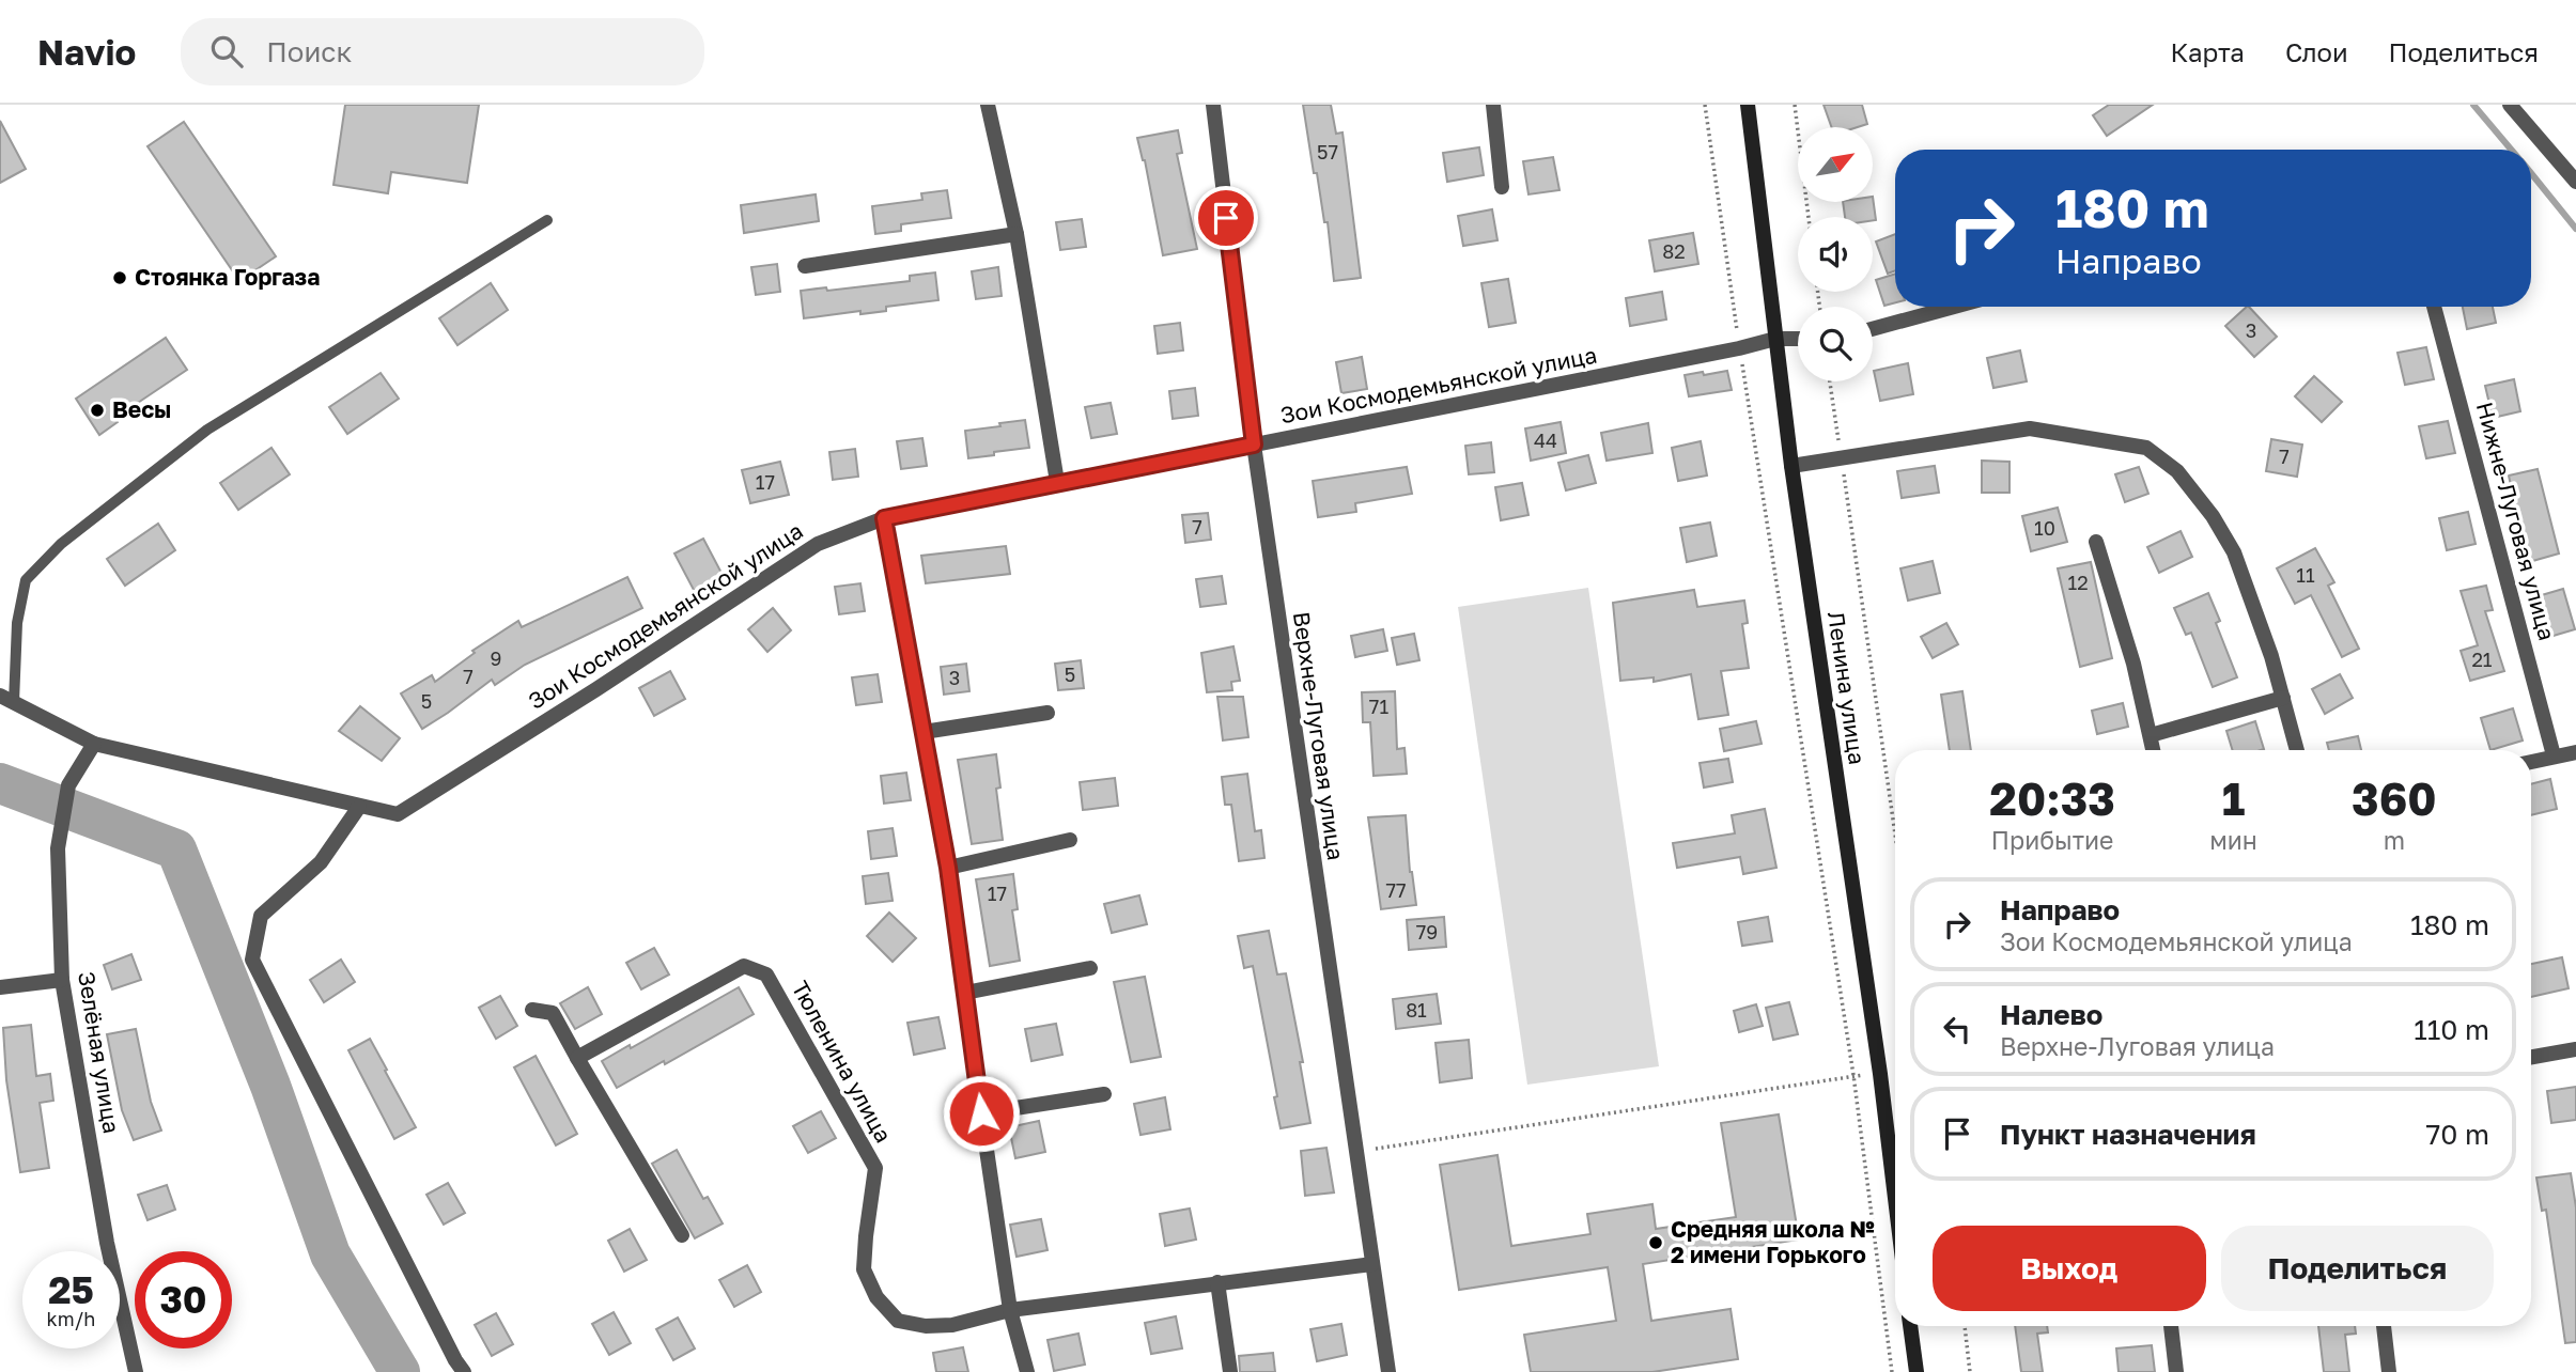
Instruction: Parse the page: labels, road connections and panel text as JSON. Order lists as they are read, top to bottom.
{
  "streets": {
    "main road": ["Ленина улица"],
    "street": [
      "Зои Космодемьянской улица",
      "Нижне-Луговая улица",
      "Верхне-Луговая улица",
      "Зелёная улица",
      "Тюленина улица"
    ]
  },
  "crossings": [
    ["Зои Космодемьянской улица", "Ленина улица"],
    ["Зои Космодемьянской улица", "Верхне-Луговая улица"],
    ["Зои Космодемьянской улица", "Зелёная улица"],
    ["Верхне-Луговая улица", "Тюленина улица"]
  ],
  "places": ["Стоянка Горгаза", "Весы", "Средняя школа № 2 имени Горького"],
  "house_numbers": [
    "57",
    "82",
    "3",
    "44",
    "7",
    "17",
    "7",
    "10",
    "11",
    "12",
    "9",
    "21",
    "5",
    "7",
    "3",
    "5",
    "71",
    "77",
    "17",
    "79",
    "81"
  ],
  "north": "top right",
  "page": {
    "header": "Navio",
    "search": "Поиск",
    "nav": ["Карта", "Слои", "Поделиться"],
    "turn": ["180 m", "Направо"],
    "eta": [
      "20:33",
      "Прибытие",
      "1",
      "мин",
      "360",
      "m"
    ],
    "list": [
      {
        "name": "Направо",
        "note": "Зои Космодемьянской улица",
        "value": "180 m"
      },
      {
        "name": "Налево",
        "note": "Верхне-Луговая улица",
        "value": "110 m"
      },
      {
        "name": "Пункт назначения",
        "value": "70 m"
      }
    ],
    "buttons": ["Выход", "Поделиться"],
    "speed": "25 km/h",
    "limit": "30"
  }
}
